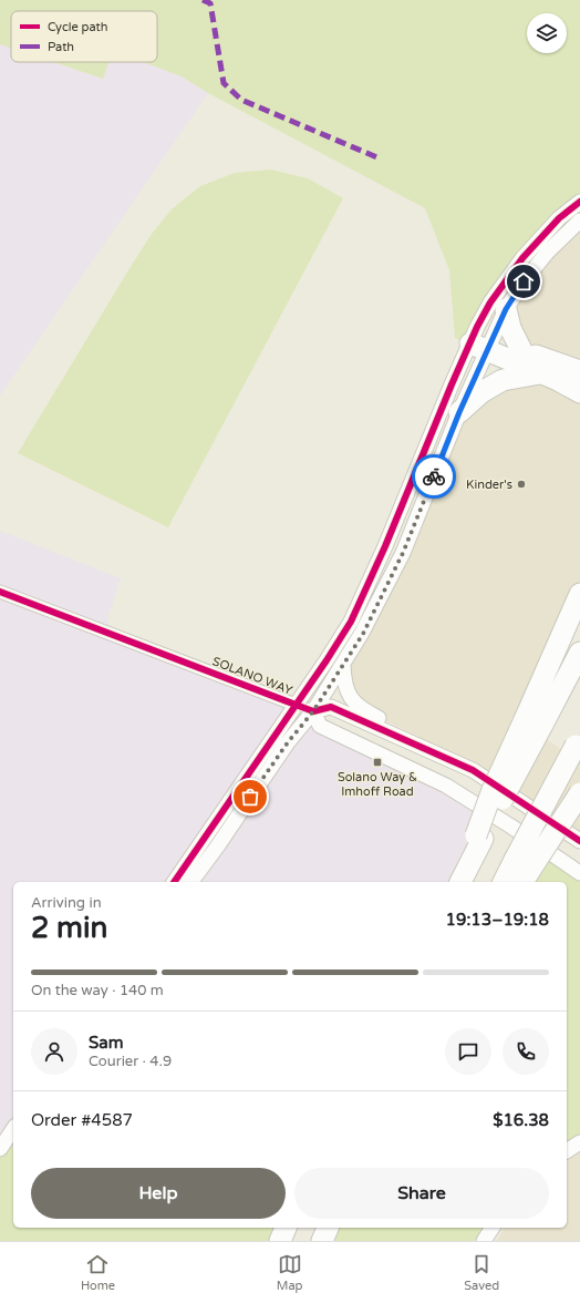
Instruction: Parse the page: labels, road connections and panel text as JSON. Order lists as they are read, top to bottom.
{
  "streets": {
    "street": ["SOLANO WAY"]
  },
  "places": {
    "other": ["Kinder's"],
    "transit": ["Solano Way & Imhoff Road"]
  },
  "legend": ["Cycle path", "Path"],
  "page": {
    "heading": ["2 min", "Arriving in", "19:13–19:18"],
    "panel": [
      "Sam",
      "Courier · 4.9",
      "Order #4587",
      "$16.38"
    ],
    "bar": "On the way · 140 m",
    "buttons": ["Help", "Share"],
    "tabs": ["Home", "Map", "Saved"]
  }
}
